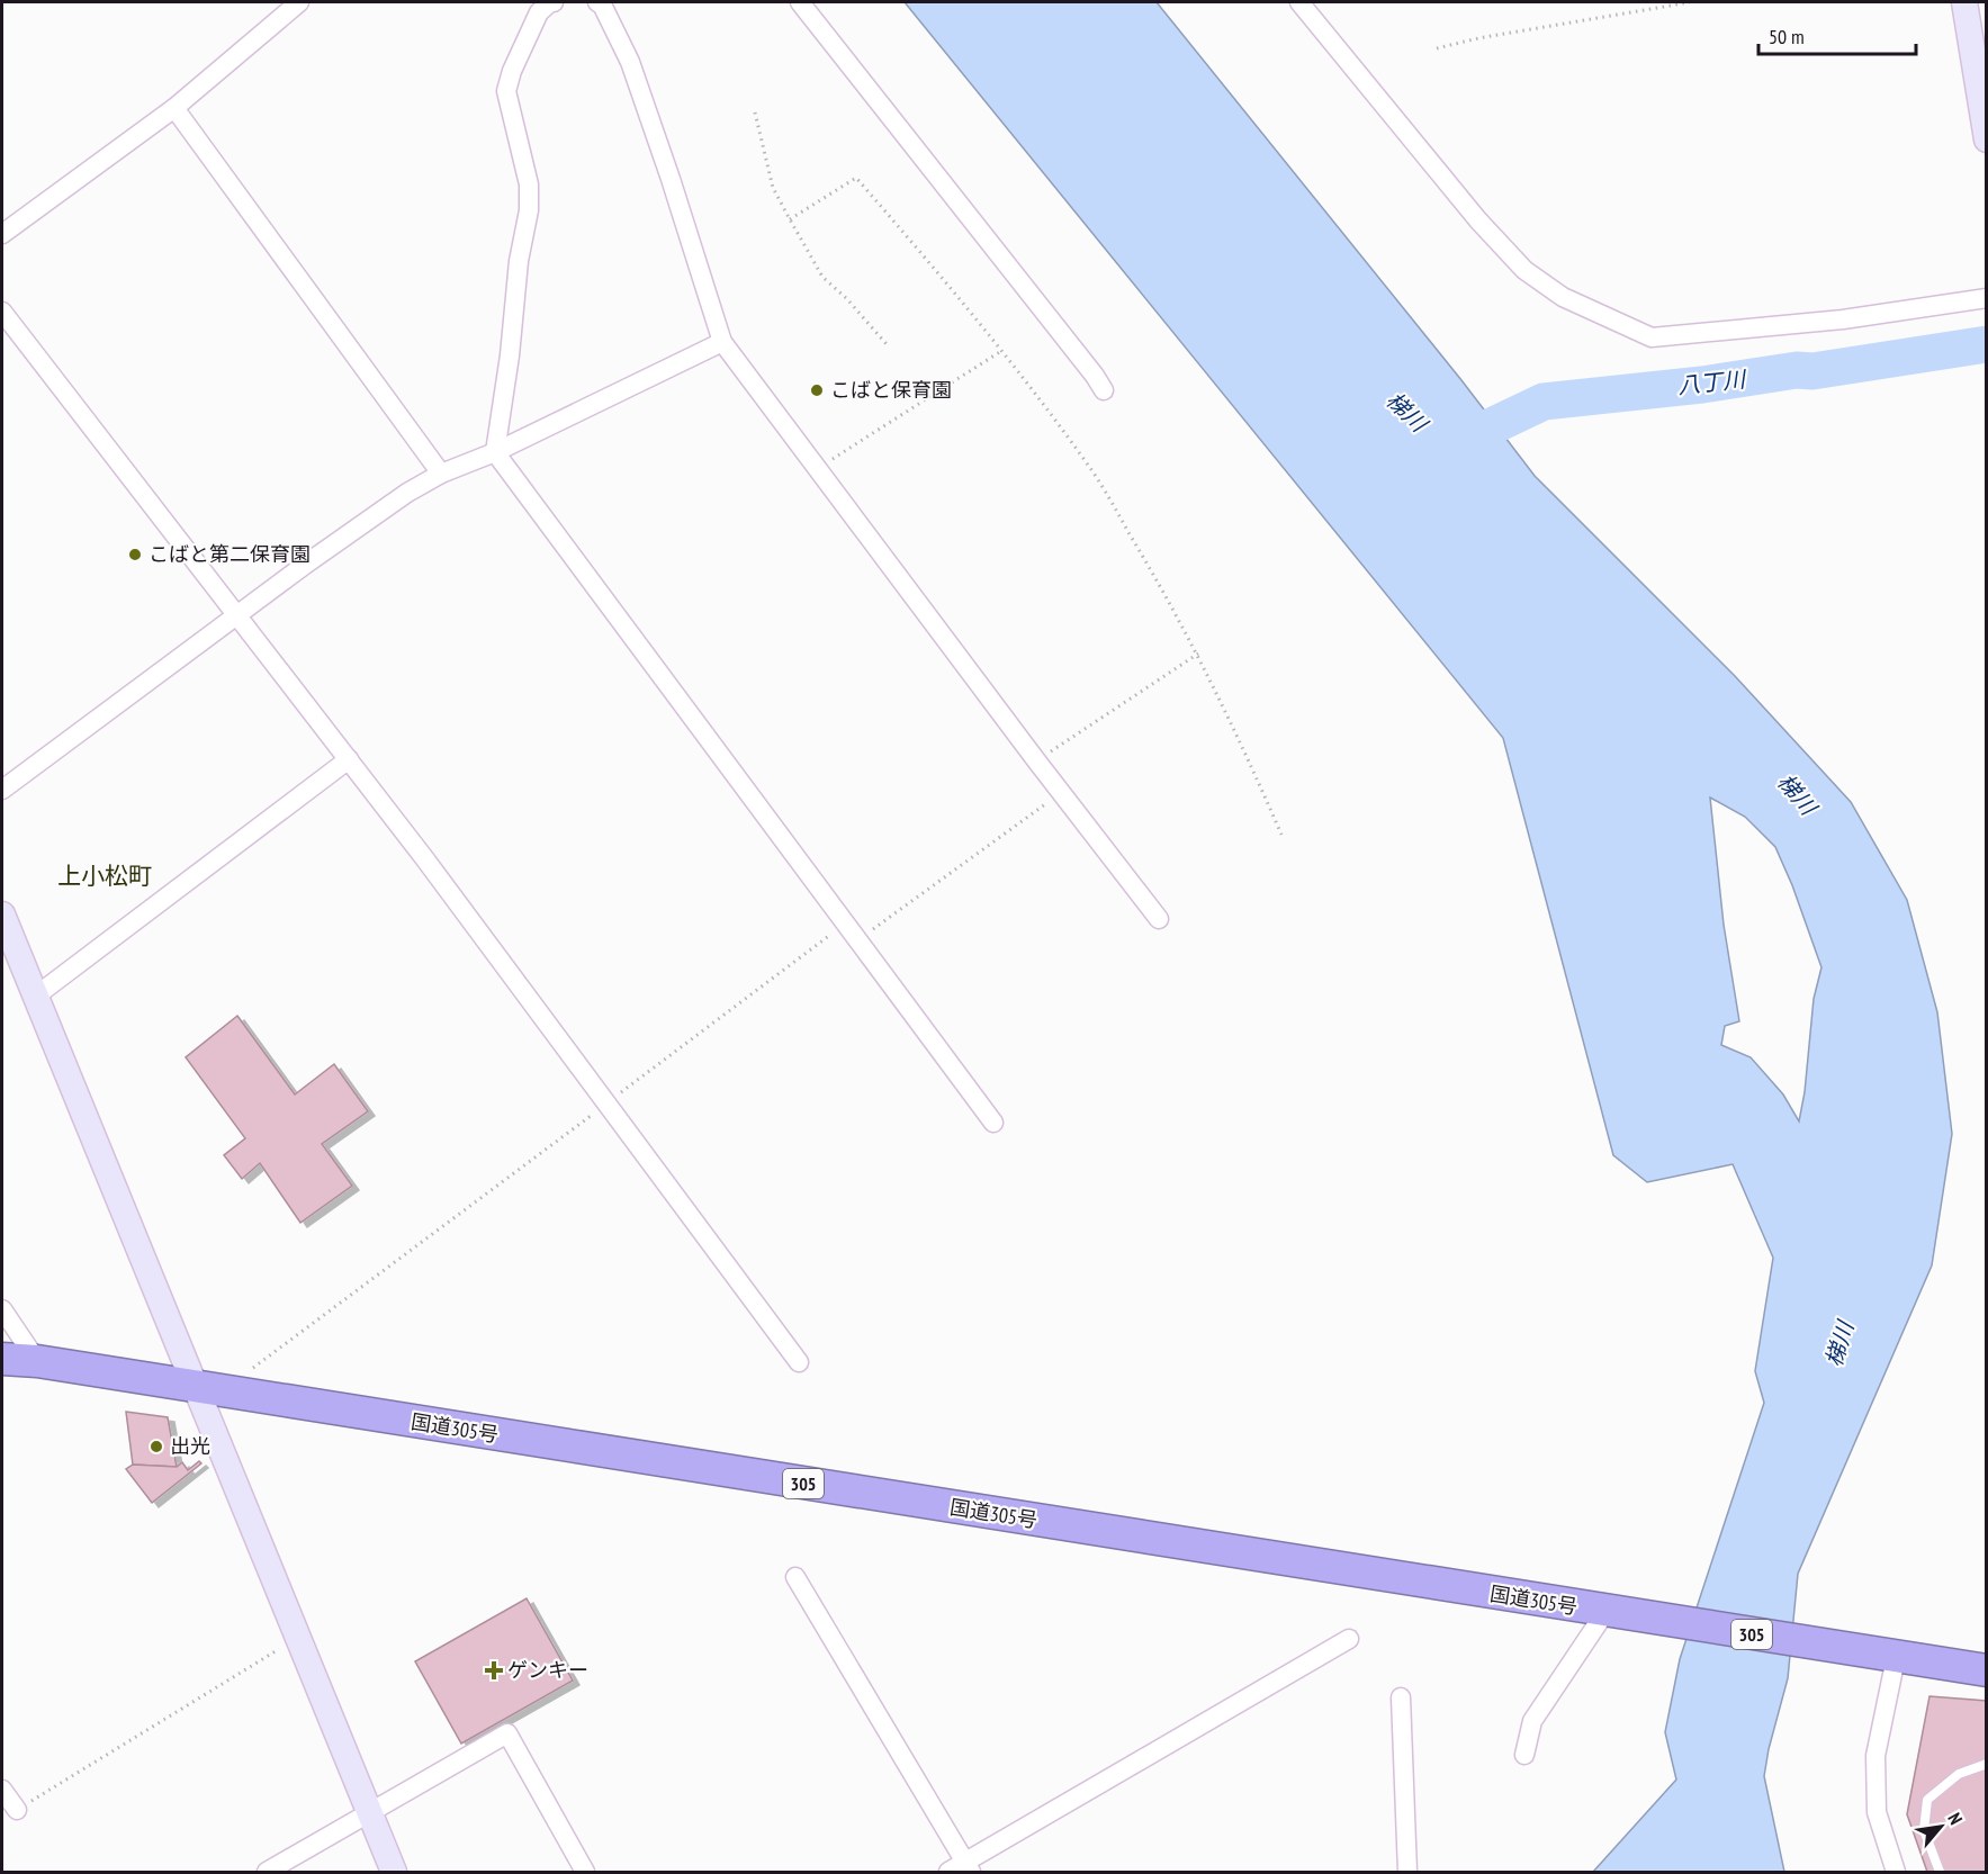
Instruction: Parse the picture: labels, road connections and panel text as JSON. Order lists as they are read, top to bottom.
{
  "streets": {
    "highway": ["国道305号", "305"]
  },
  "districts": ["上小松町"],
  "water": ["八丁川", "梯川"],
  "places": {
    "other": ["こばと保育園", "こばと第二保育園", "出光"],
    "health": ["ゲンキー"]
  },
  "scale_bar": "50 m",
  "north": "top right"
}
